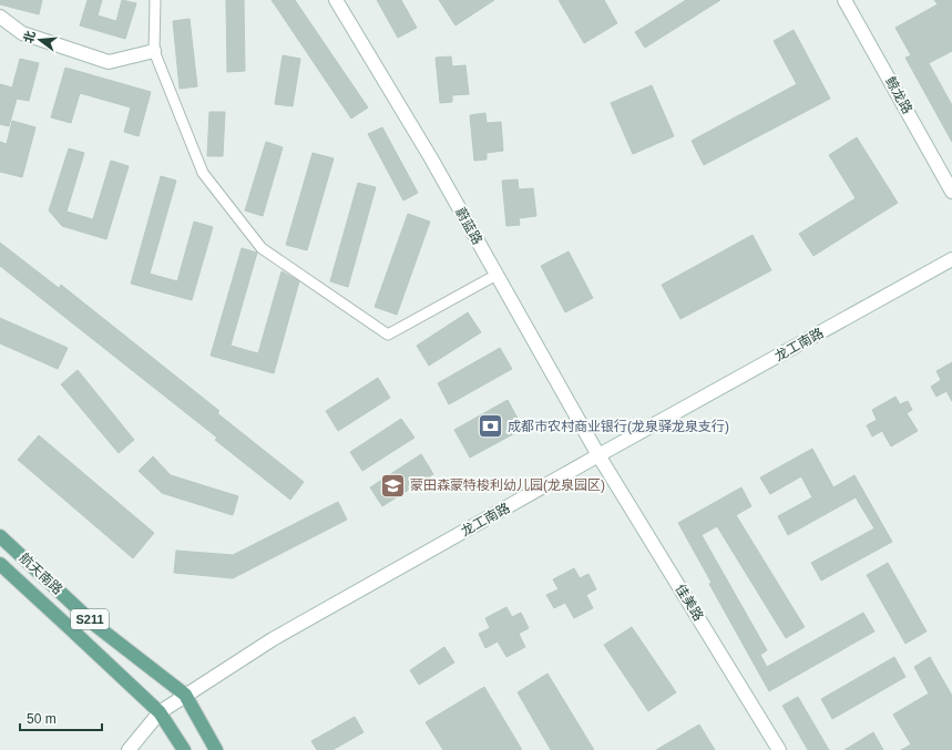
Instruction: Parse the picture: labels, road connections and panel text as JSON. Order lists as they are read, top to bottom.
{
  "streets": {
    "main road": ["航天南路", "S211"],
    "street": [
      "鲸龙路",
      "蔚蓝路",
      "龙工南路",
      "佳美路"
    ]
  },
  "crossings": [
    ["蔚蓝路", "龙工南路"],
    ["蔚蓝路", "佳美路"],
    ["龙工南路", "航天南路"],
    ["龙工南路", "佳美路"]
  ],
  "places": {
    "bank": ["成都市农村商业银行(龙泉驿龙泉支行)"],
    "school or university": ["蒙田森蒙特梭利幼儿园(龙泉园区)"]
  },
  "scale_bar": "50 m",
  "north": "left"
}
